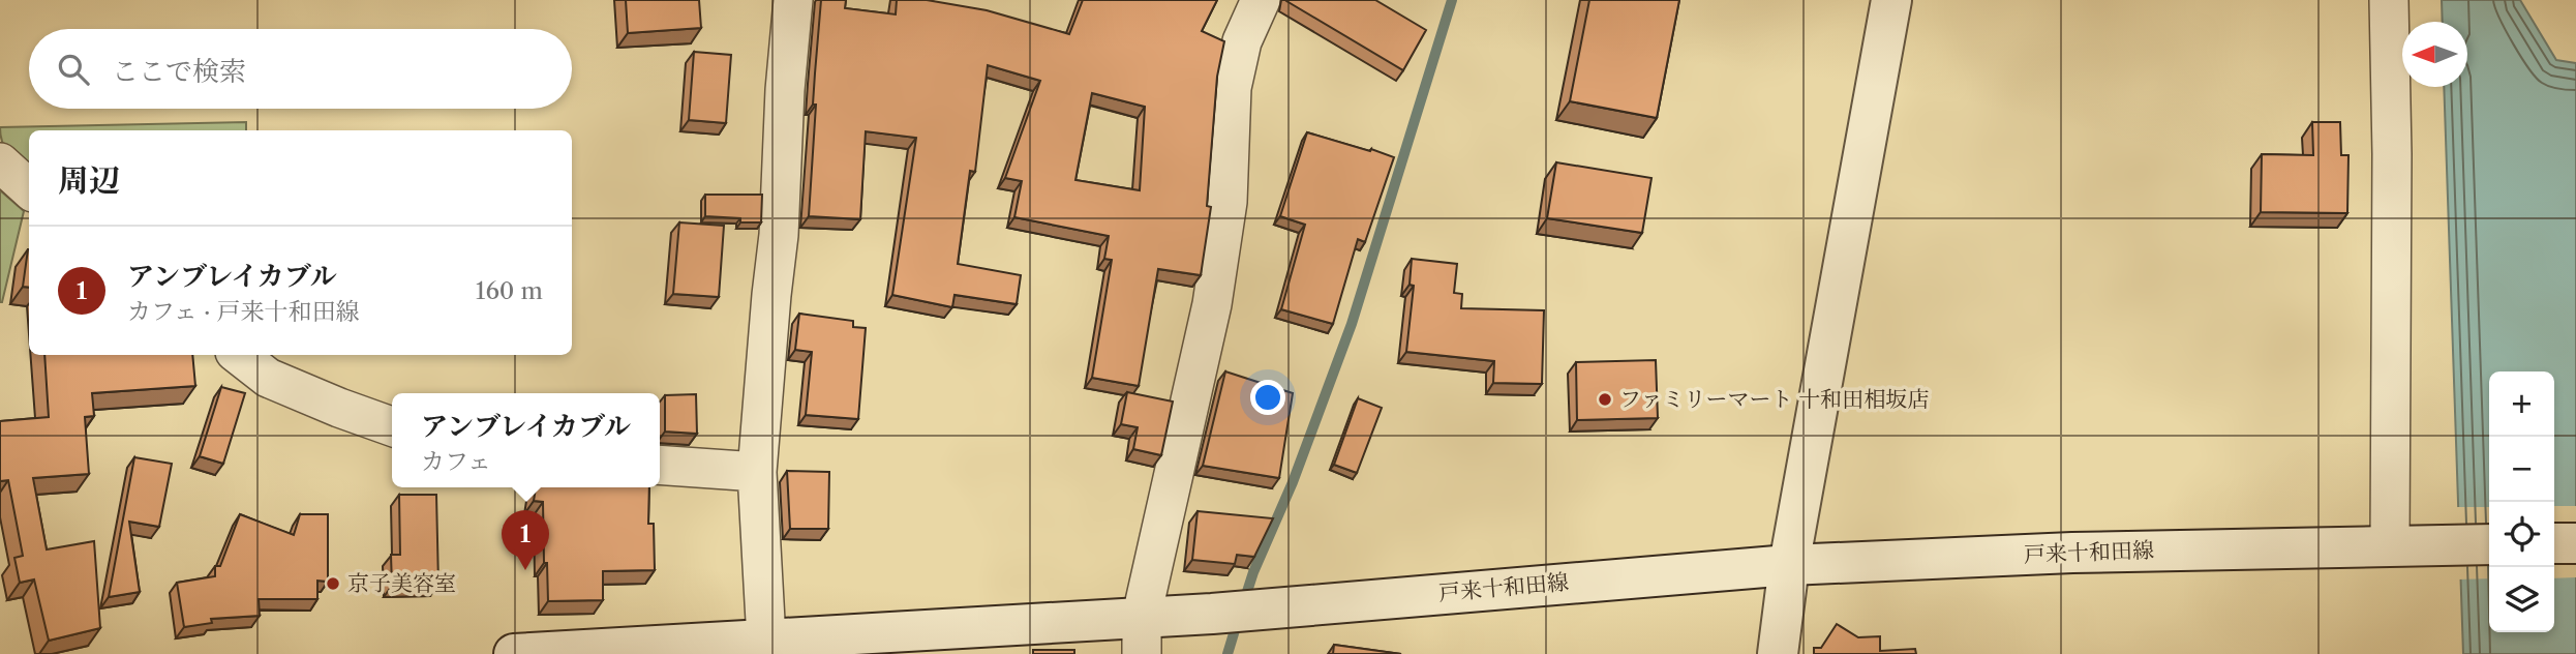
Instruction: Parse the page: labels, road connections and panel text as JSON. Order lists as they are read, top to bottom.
{
  "streets": {
    "main road": ["戸来十和田線"]
  },
  "places": ["ファミリーマート 十和田相坂店", "京子美容室"],
  "north": "left",
  "page": {
    "search": "ここで検索",
    "heading": "周辺",
    "list": [
      {
        "mark": "1",
        "name": "アンブレイカブル",
        "note": "カフェ · 戸来十和田線",
        "value": "160 m"
      }
    ],
    "map_buttons": ["+", "−"],
    "popup": ["アンブレイカブル", "カフェ"],
    "pins": "1"
  }
}
